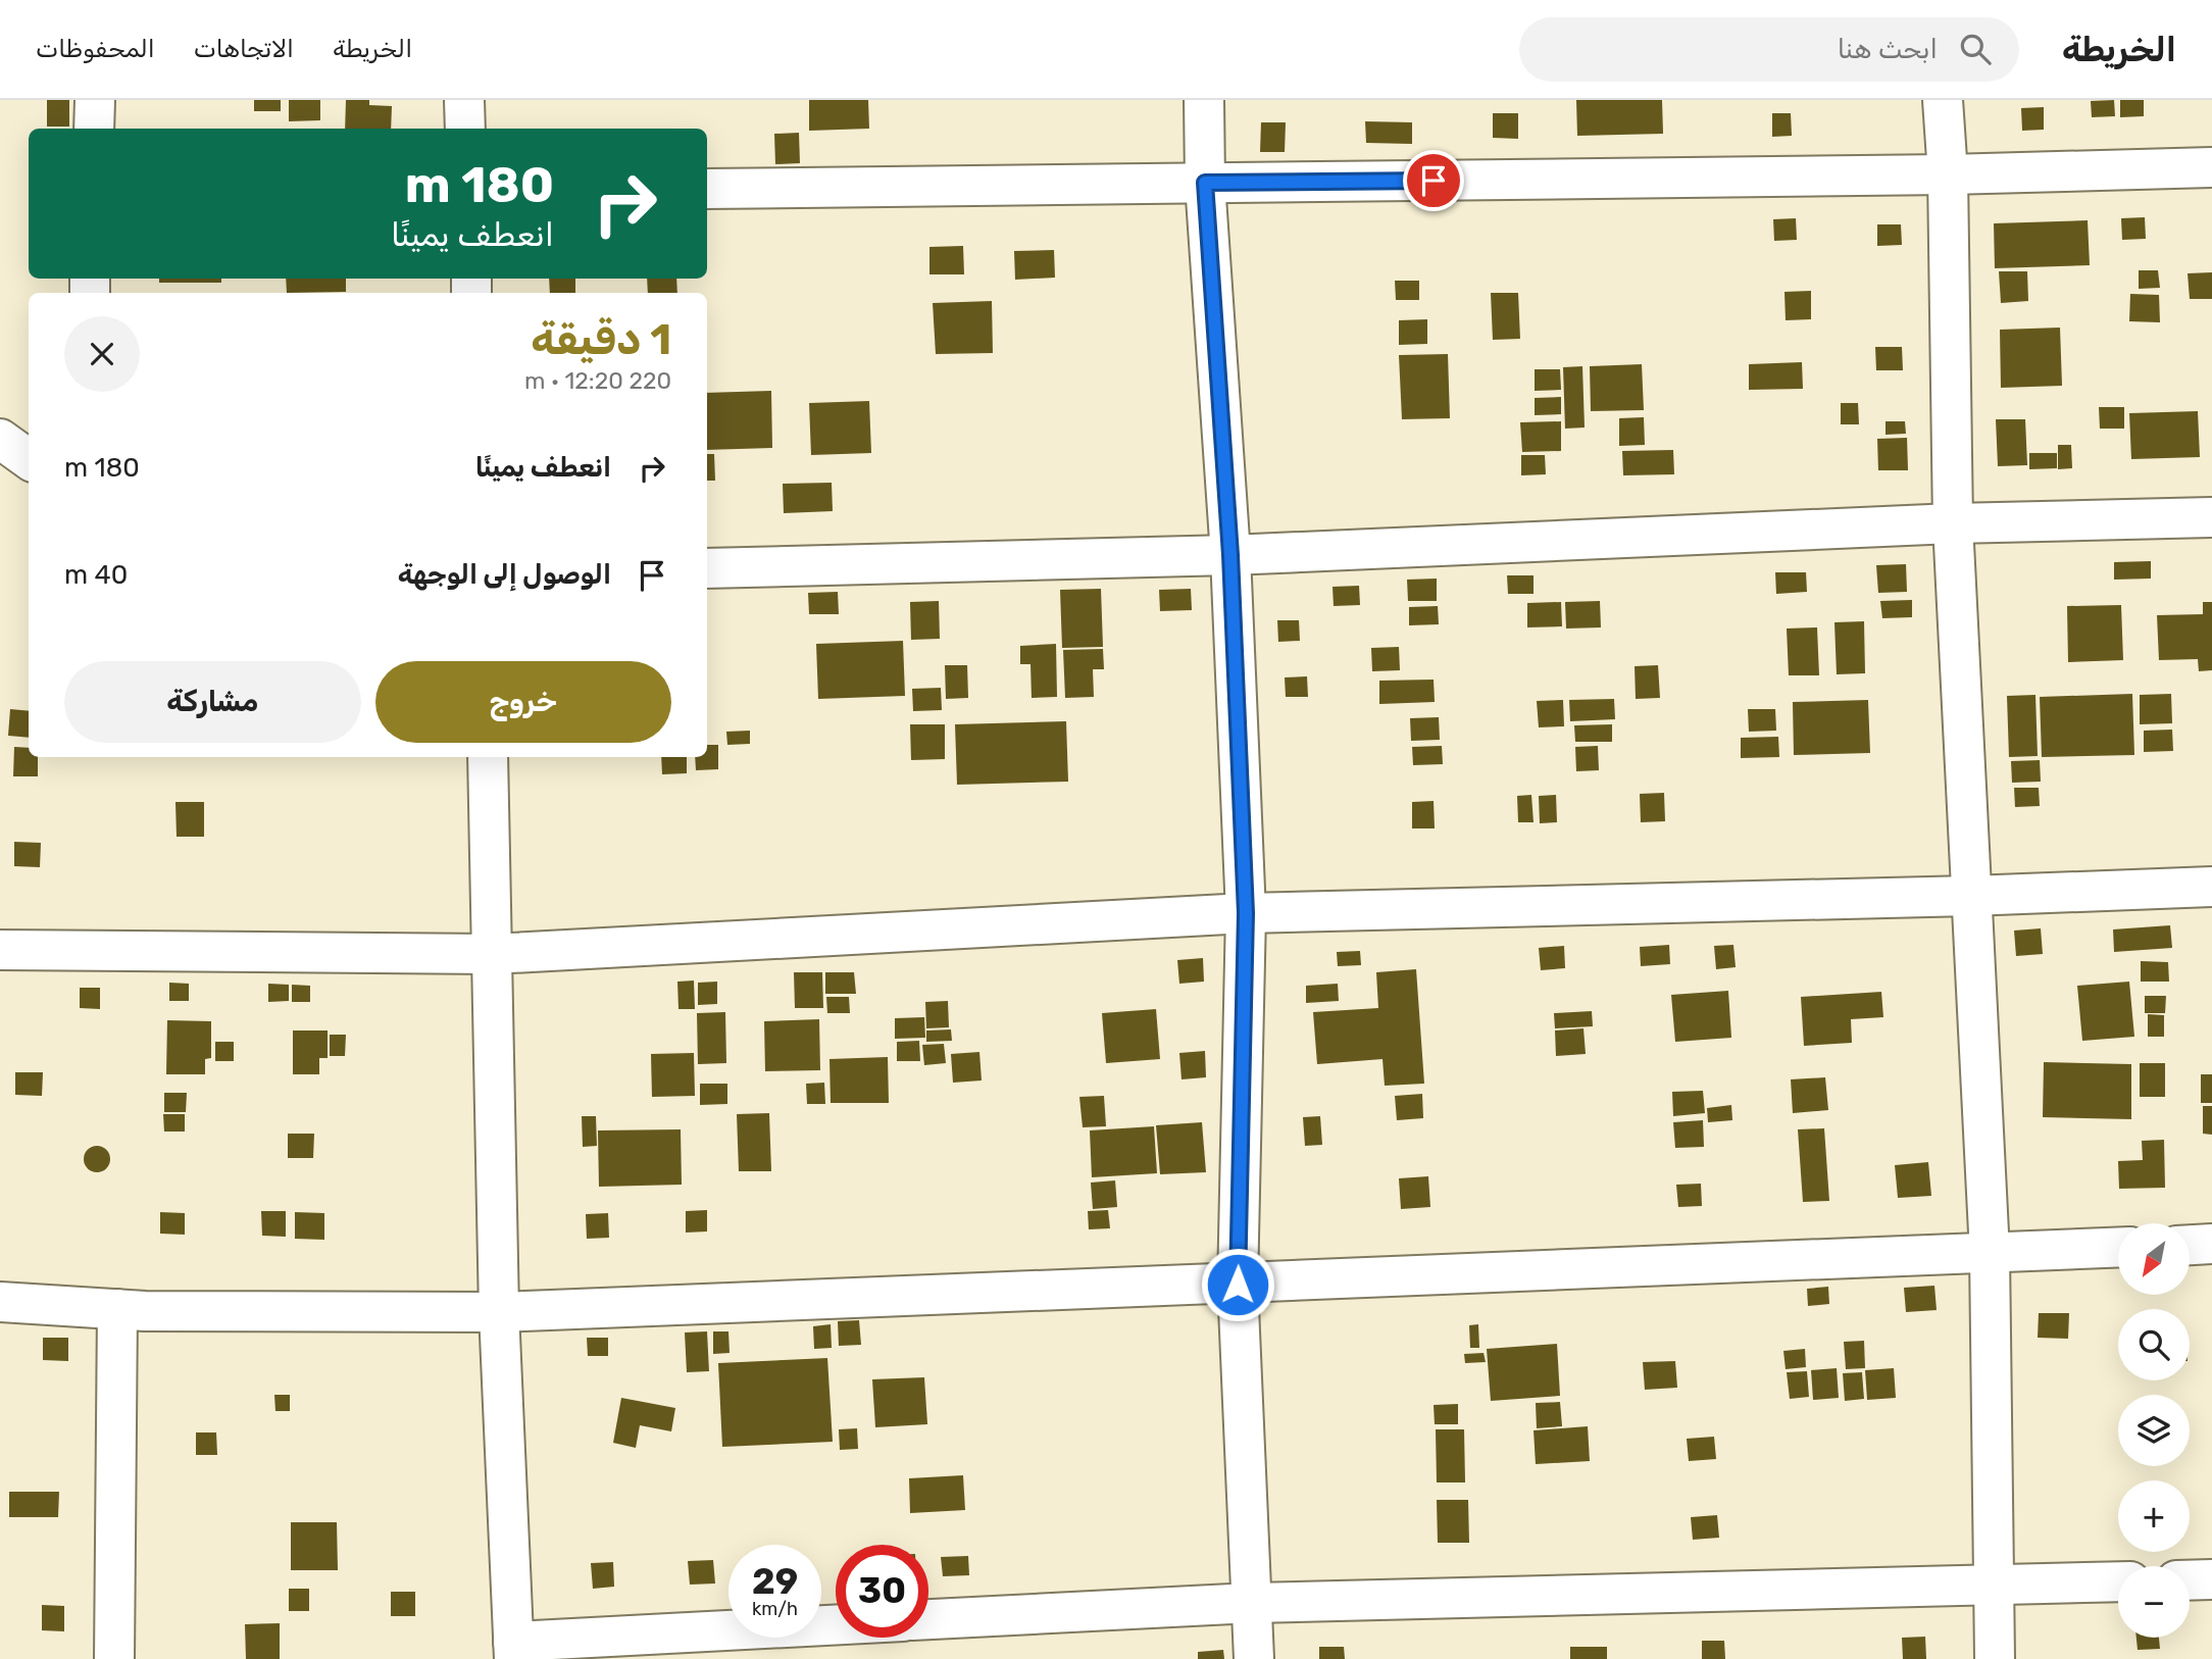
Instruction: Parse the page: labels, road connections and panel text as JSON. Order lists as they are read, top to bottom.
{
  "north": "bottom left",
  "page": {
    "header": "الخريطة",
    "search": "ابحث هنا",
    "nav": ["الخريطة", "الاتجاهات", "المحفوظات"],
    "turn": ["180 m", "انعطف يمينًا"],
    "heading": ["1 دقيقة", "220 m · 12:20"],
    "list": [
      {
        "name": "انعطف يمينًا",
        "value": "180 m"
      },
      {
        "name": "الوصول إلى الوجهة",
        "value": "40 m"
      }
    ],
    "buttons": ["خروج", "مشاركة"],
    "map_buttons": ["+", "−"],
    "speed": "29 km/h",
    "limit": "30"
  }
}
